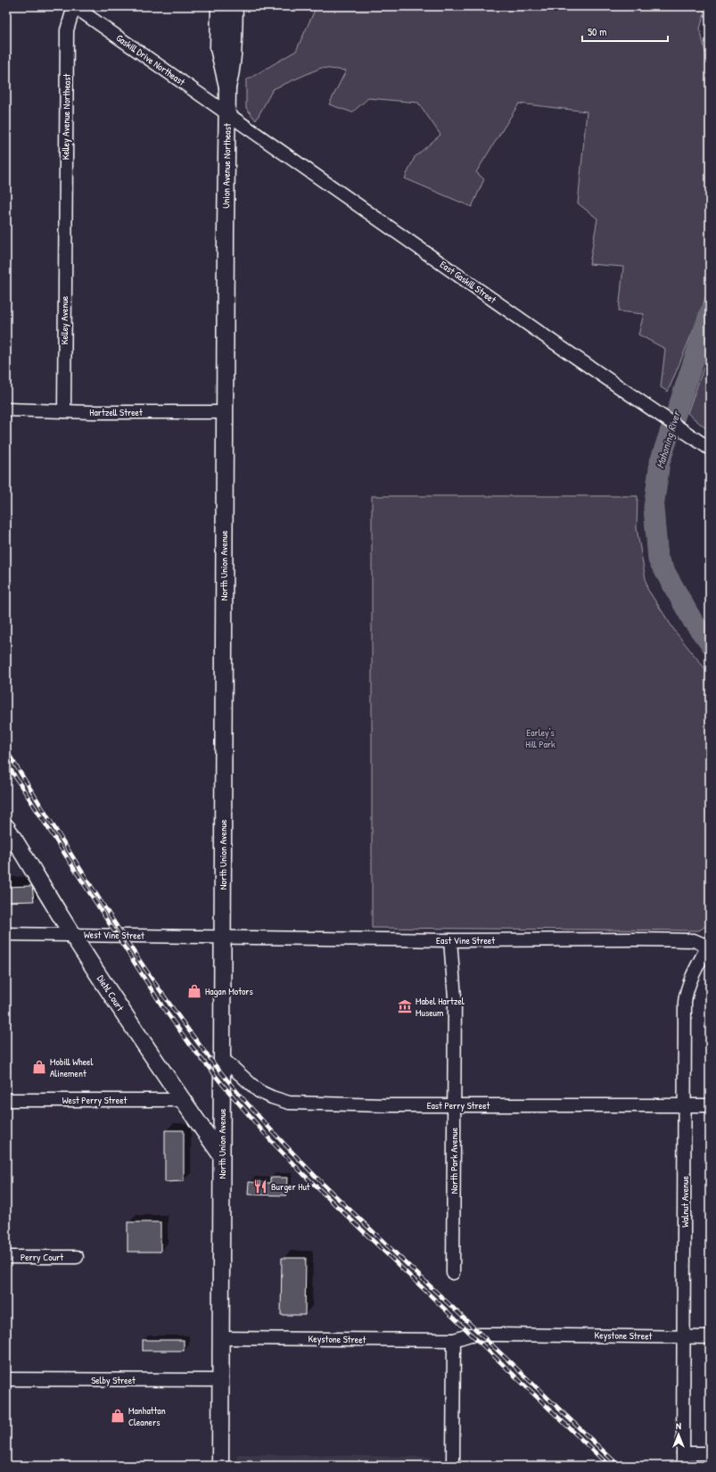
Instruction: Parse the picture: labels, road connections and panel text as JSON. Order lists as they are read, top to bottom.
{
  "streets": {
    "main road": ["Union Avenue Northeast", "North Union Avenue", "Diehl Court"],
    "street": [
      "Gaskill Drive Northeast",
      "Kelley Avenue Northeast",
      "East Gaskill Street",
      "Kelley Avenue",
      "Hartzell Street",
      "West Vine Street",
      "East Vine Street",
      "West Perry Street",
      "East Perry Street",
      "North Park Avenue",
      "Walnut Avenue",
      "Perry Court",
      "Keystone Street",
      "Selby Street"
    ]
  },
  "crossings": [
    ["Gaskill Drive Northeast", "Kelley Avenue Northeast"],
    ["Gaskill Drive Northeast", "Union Avenue Northeast"],
    ["Gaskill Drive Northeast", "East Gaskill Street"],
    ["Kelley Avenue Northeast", "Kelley Avenue"],
    ["Union Avenue Northeast", "East Gaskill Street"],
    ["Union Avenue Northeast", "North Union Avenue"],
    ["Kelley Avenue", "Hartzell Street"],
    ["Hartzell Street", "North Union Avenue"],
    ["North Union Avenue", "West Vine Street"],
    ["North Union Avenue", "East Vine Street"],
    ["North Union Avenue", "Diehl Court"],
    ["North Union Avenue", "East Perry Street"],
    ["North Union Avenue", "Keystone Street"],
    ["North Union Avenue", "Selby Street"],
    ["West Vine Street", "East Vine Street"],
    ["West Vine Street", "Diehl Court"],
    ["East Vine Street", "North Park Avenue"],
    ["East Vine Street", "Walnut Avenue"],
    ["Diehl Court", "West Perry Street"],
    ["East Perry Street", "North Park Avenue"],
    ["East Perry Street", "Walnut Avenue"],
    ["Walnut Avenue", "Keystone Street"]
  ],
  "water": ["Mahoning River"],
  "parks": ["Earley's Hill Park"],
  "places": {
    "shop": ["Hagan Motors", "Mobill Wheel Alinement", "Manhattan Cleaners"],
    "museum": ["Mabel Hartzel Museum"],
    "restaurant": ["Burger Hut"]
  },
  "scale_bar": "50 m",
  "north": "top"
}
